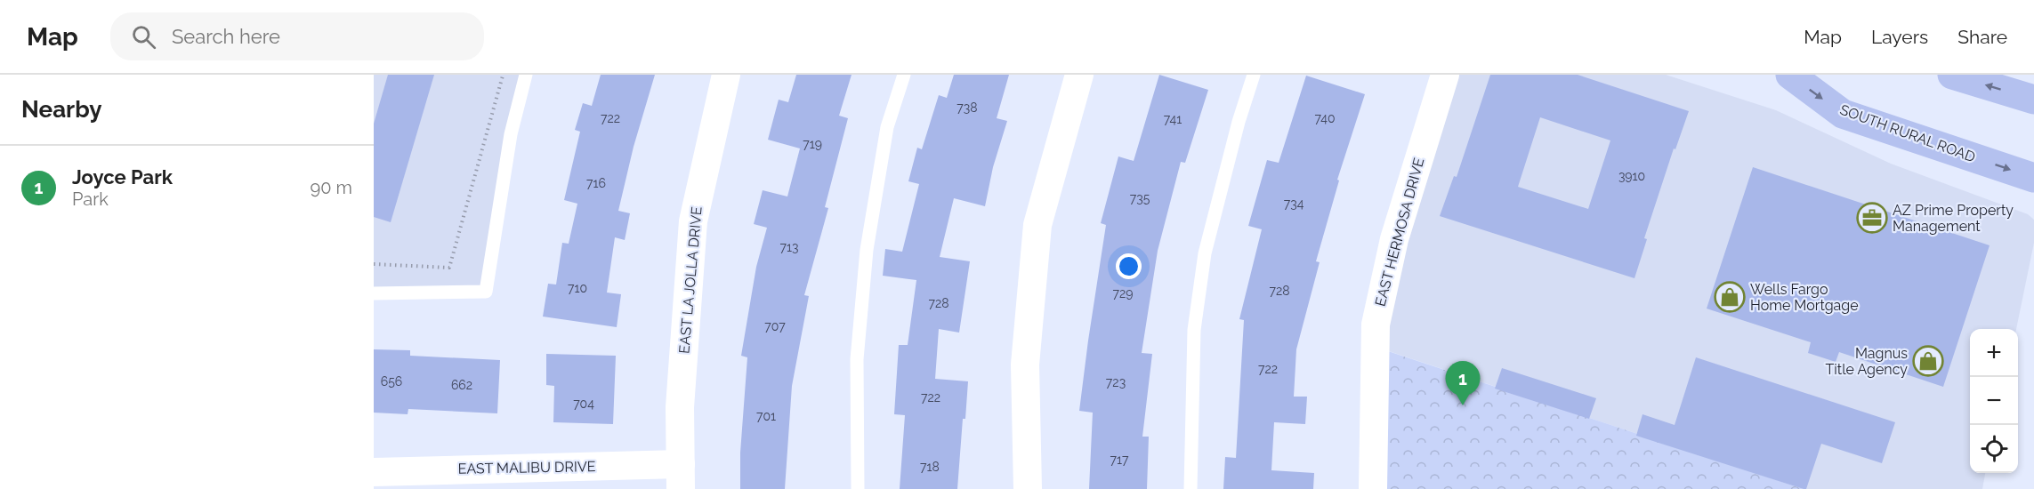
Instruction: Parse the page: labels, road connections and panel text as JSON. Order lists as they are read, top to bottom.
{
  "streets": {
    "main road": ["SOUTH RURAL ROAD"],
    "street": ["EAST HERMOSA DRIVE", "EAST LA JOLLA DRIVE", "EAST MALIBU DRIVE"]
  },
  "crossings": [
    ["EAST LA JOLLA DRIVE", "EAST MALIBU DRIVE"]
  ],
  "places": {
    "office": ["AZ Prime Property Management"],
    "shop": ["Wells Fargo Home Mortgage", "Magnus Title Agency"]
  },
  "house_numbers": [
    "738",
    "722",
    "740",
    "741",
    "719",
    "3910",
    "716",
    "735",
    "734",
    "713",
    "710",
    "728",
    "729",
    "728",
    "707",
    "722",
    "656",
    "723",
    "662",
    "722",
    "704",
    "701",
    "717",
    "718"
  ],
  "page": {
    "header": "Map",
    "search": "Search here",
    "nav": ["Map", "Layers", "Share"],
    "heading": "Nearby",
    "list": [
      {
        "mark": "1",
        "name": "Joyce Park",
        "note": "Park",
        "value": "90 m"
      }
    ],
    "map_buttons": ["+", "−"],
    "pins": "1"
  }
}
